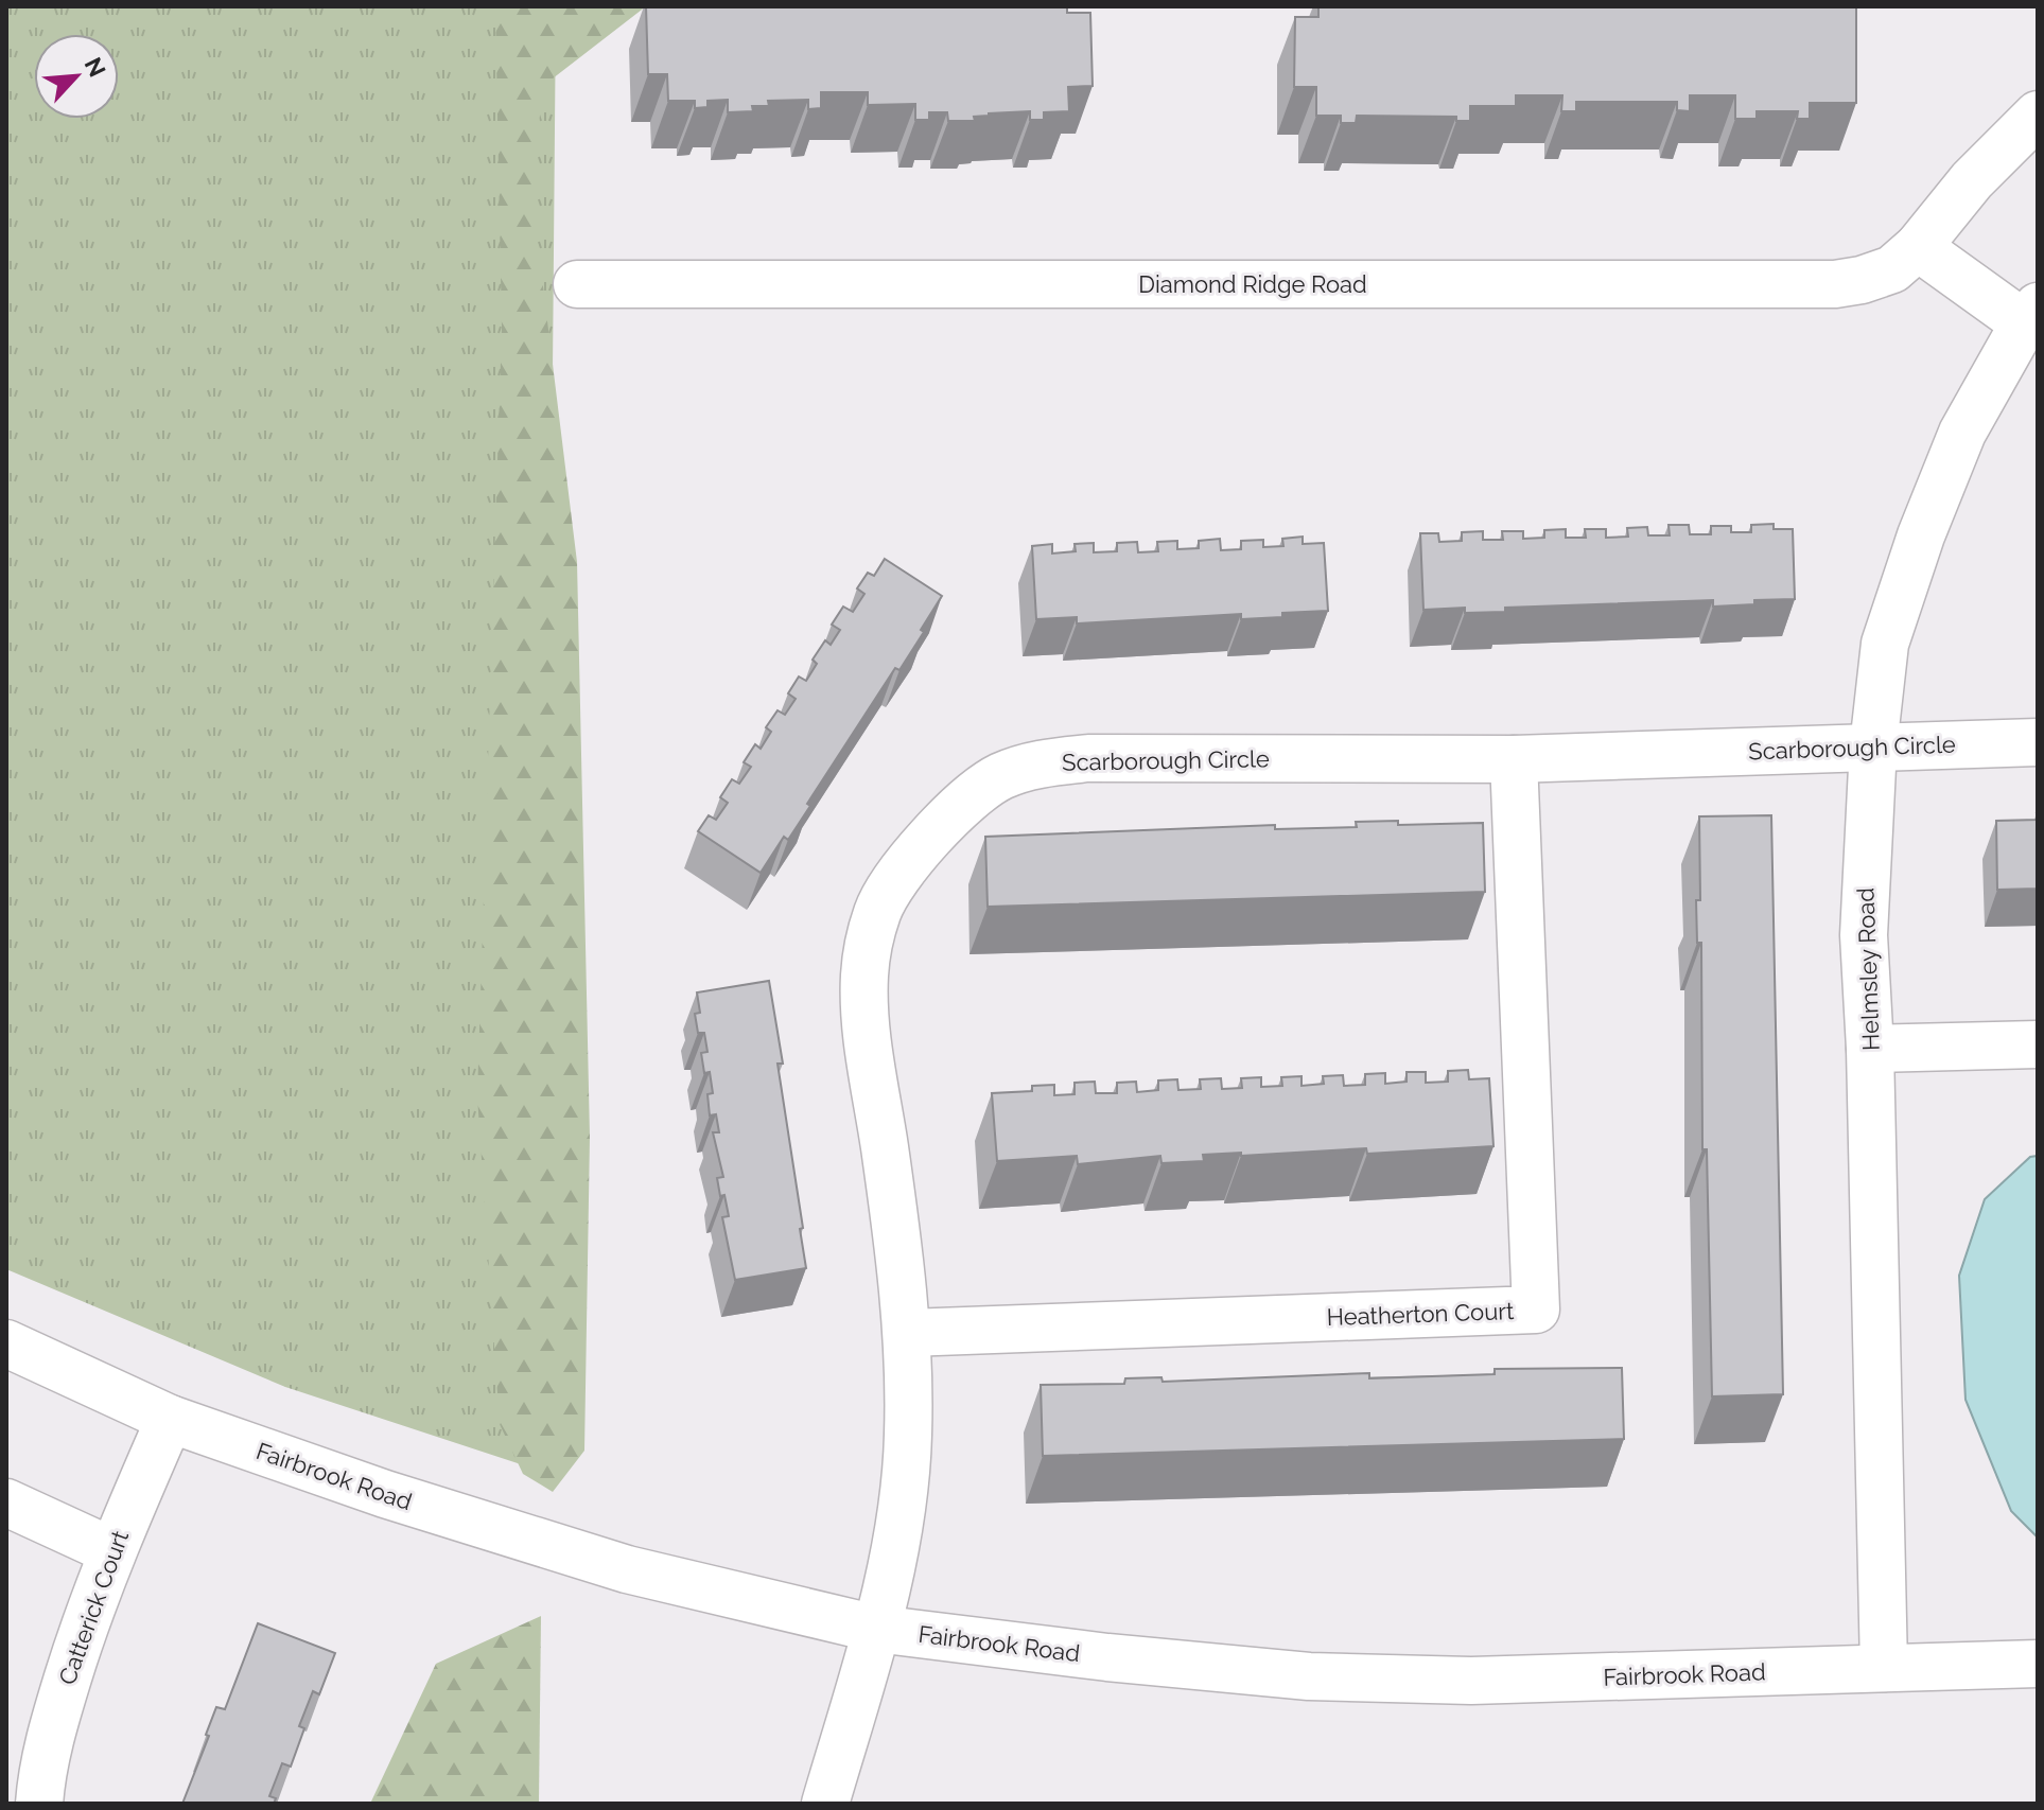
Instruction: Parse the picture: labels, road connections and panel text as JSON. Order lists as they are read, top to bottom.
{
  "streets": {
    "street": [
      "Diamond Ridge Road",
      "Scarborough Circle",
      "Helmsley Road",
      "Heatherton Court",
      "Fairbrook Road",
      "Catterick Court"
    ]
  },
  "crossings": [
    ["Scarborough Circle", "Helmsley Road"],
    ["Scarborough Circle", "Heatherton Court"],
    ["Scarborough Circle", "Fairbrook Road"],
    ["Helmsley Road", "Fairbrook Road"],
    ["Fairbrook Road", "Catterick Court"]
  ],
  "north": "top right"
}
